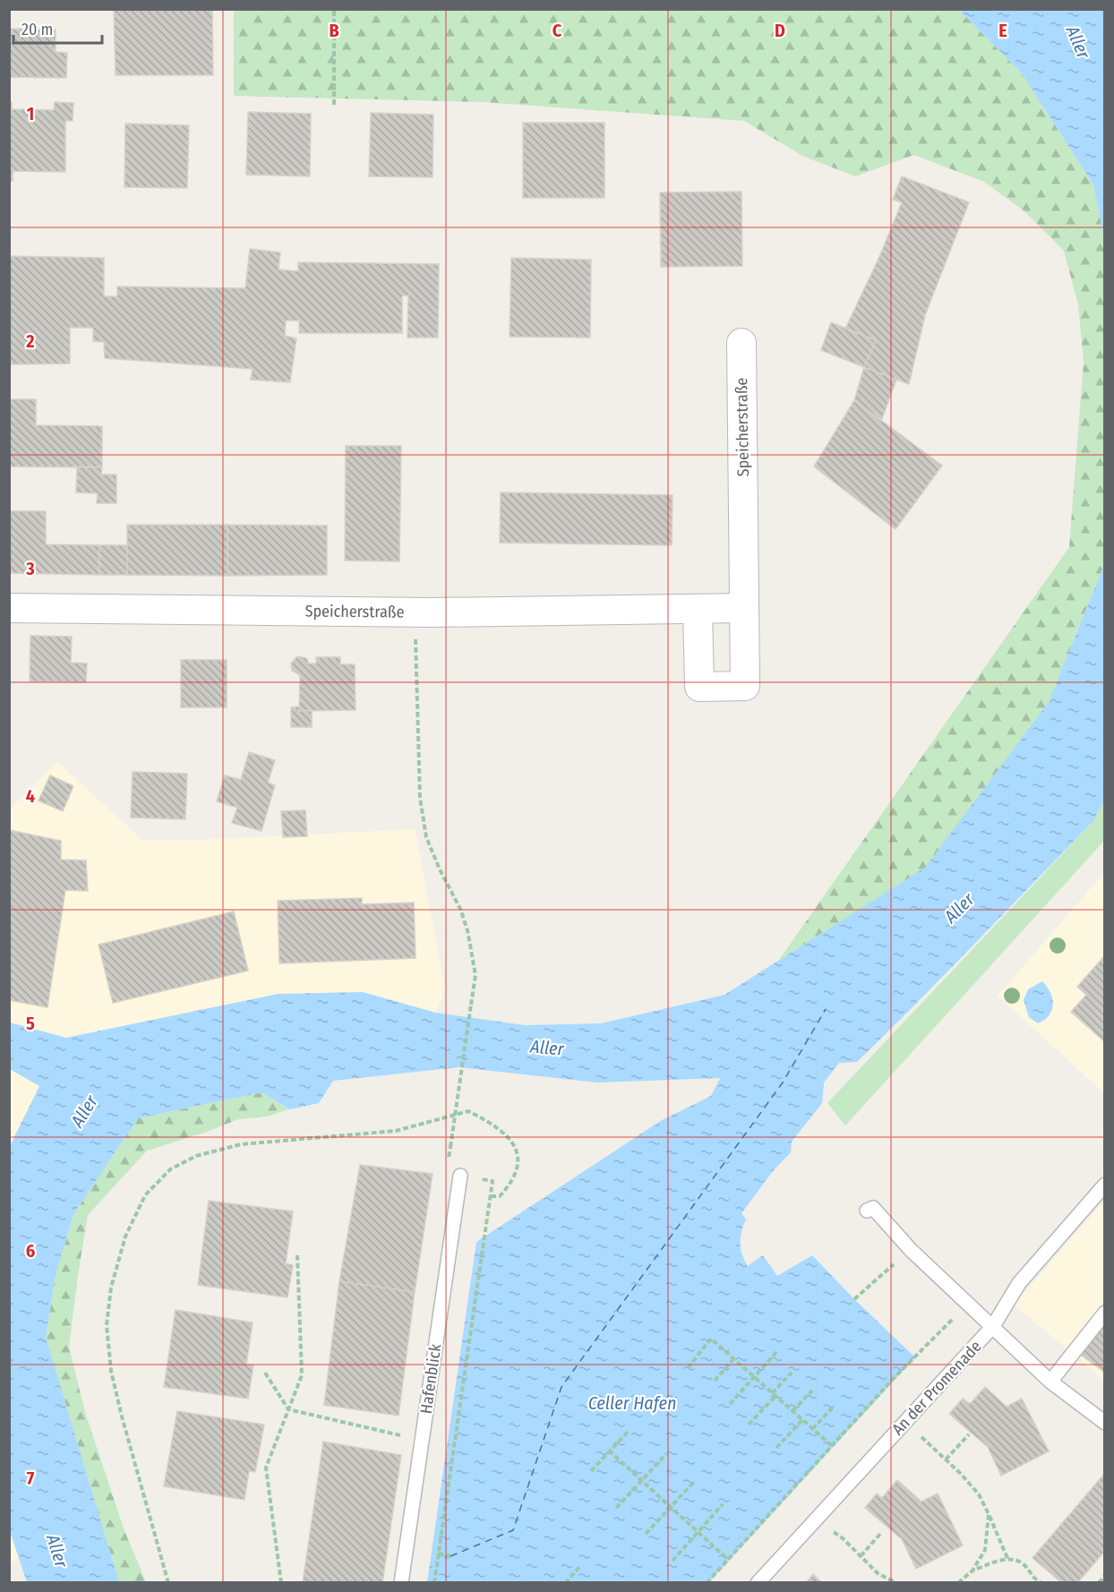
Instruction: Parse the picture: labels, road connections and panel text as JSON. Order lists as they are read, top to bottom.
{
  "streets": {
    "street": ["Speicherstraße"],
    "lane": ["Hafenblick", "An der Promenade"]
  },
  "water": ["Aller", "Celler Hafen"],
  "scale_bar": "20 m",
  "grid": {
    "columns": [
      "B",
      "C",
      "D",
      "E"
    ],
    "rows": [
      "1",
      "2",
      "3",
      "4",
      "5",
      "6",
      "7"
    ]
  }
}
